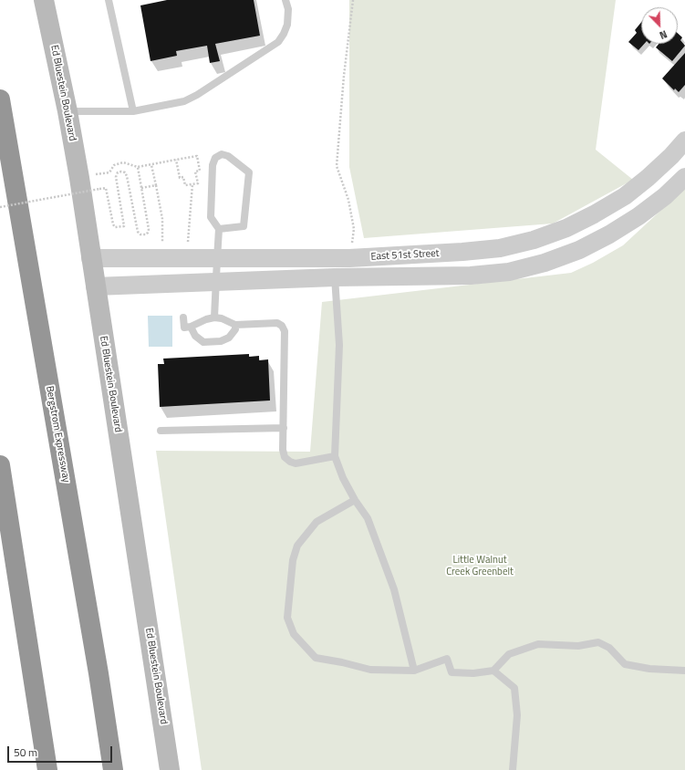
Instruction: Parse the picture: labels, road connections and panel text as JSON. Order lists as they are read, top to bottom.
{
  "streets": {
    "highway": ["Bergstrom Expressway"],
    "main road": ["Ed Bluestein Boulevard"],
    "street": ["East 51st Street"]
  },
  "crossings": [
    ["Ed Bluestein Boulevard", "East 51st Street"]
  ],
  "parks": ["Little Walnut Creek Greenbelt"],
  "scale_bar": "50 m",
  "north": "bottom right"
}
